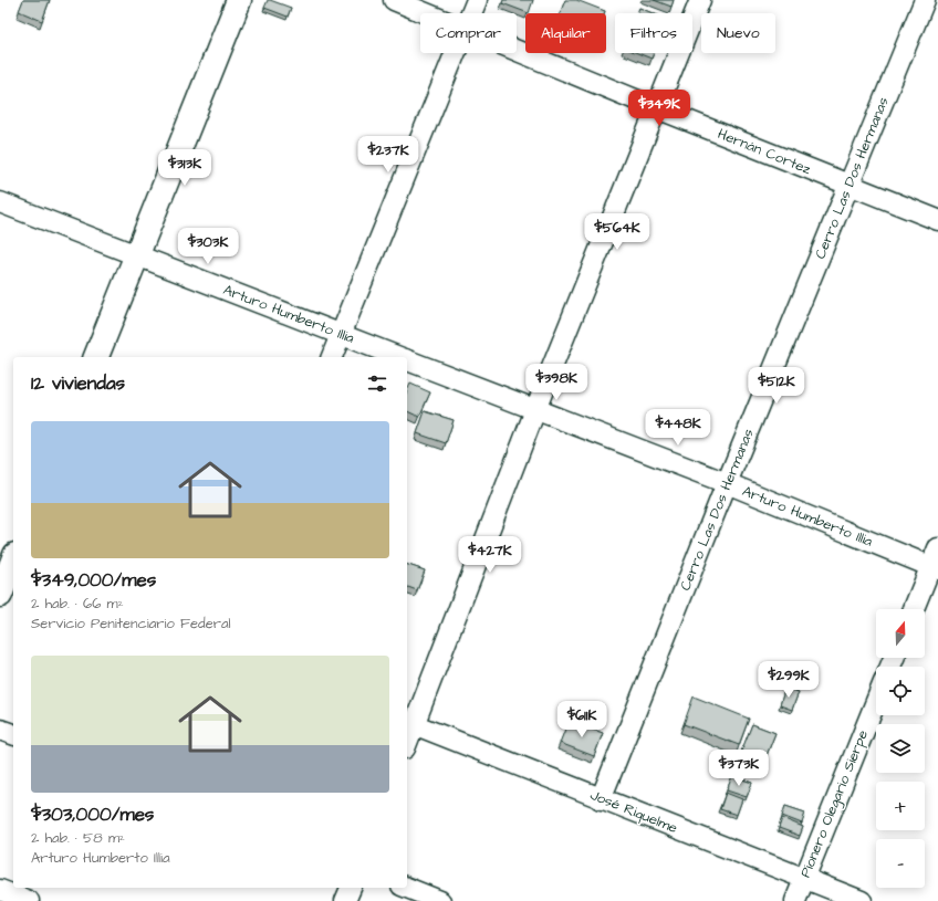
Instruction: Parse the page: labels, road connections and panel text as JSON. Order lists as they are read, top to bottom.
{
  "streets": {
    "street": [
      "Hernán Cortez",
      "Cerro Las Dos Hermanas",
      "Arturo Humberto Illia",
      "Pionero Olegario Sierpe",
      "José Riquelme"
    ]
  },
  "crossings": [
    ["Hernán Cortez", "Cerro Las Dos Hermanas"],
    ["Cerro Las Dos Hermanas", "Arturo Humberto Illia"],
    ["Cerro Las Dos Hermanas", "José Riquelme"],
    ["Pionero Olegario Sierpe", "José Riquelme"]
  ],
  "north": "top",
  "page": {
    "chip": [
      "Comprar",
      "Alquilar",
      "Filtros",
      "Nuevo"
    ],
    "price": [
      "$349K",
      "$237K",
      "$313K",
      "$564K",
      "$303K",
      "$398K",
      "$512K",
      "$448K",
      "$427K",
      "$299K",
      "$611K",
      "$373K"
    ],
    "heading": "12 viviendas",
    "list": [
      {
        "name": "$349,000/mes",
        "note": "2 hab. · 66 m² · Servicio Penitenciario Federal"
      },
      {
        "name": "$303,000/mes",
        "note": "2 hab. · 58 m² · Arturo Humberto Illia"
      }
    ],
    "map_buttons": ["+", "−"]
  }
}
